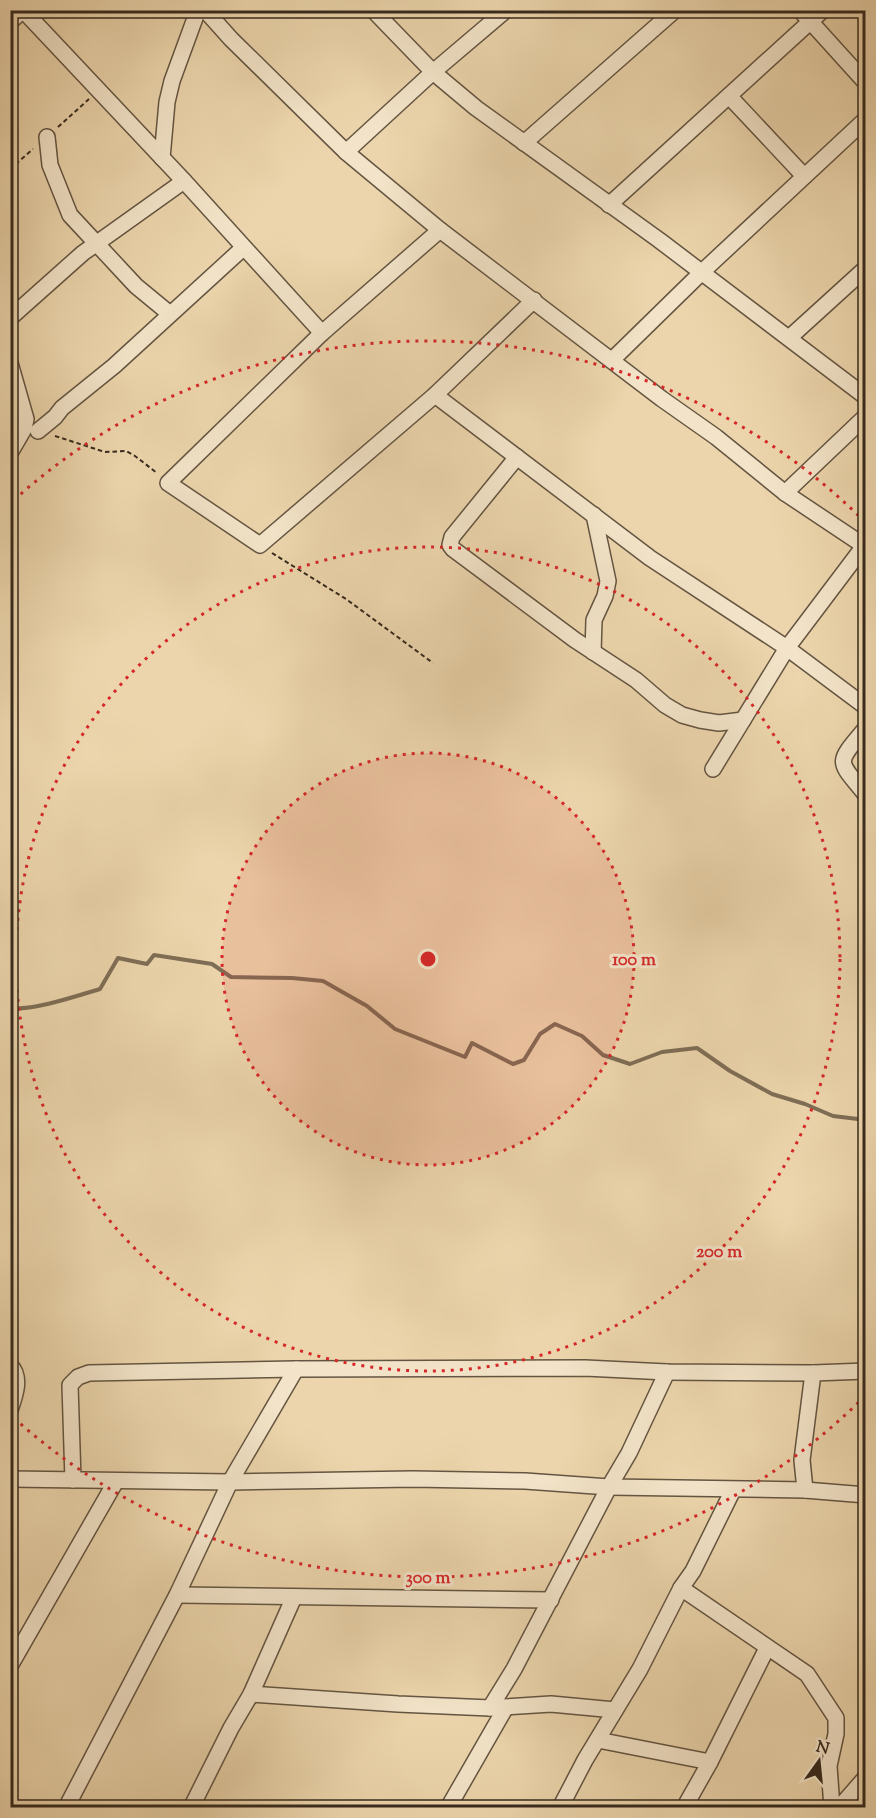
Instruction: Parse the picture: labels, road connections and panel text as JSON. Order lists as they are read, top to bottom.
{
  "north": "top",
  "rings": ["100 m", "200 m", "300 m"]
}
